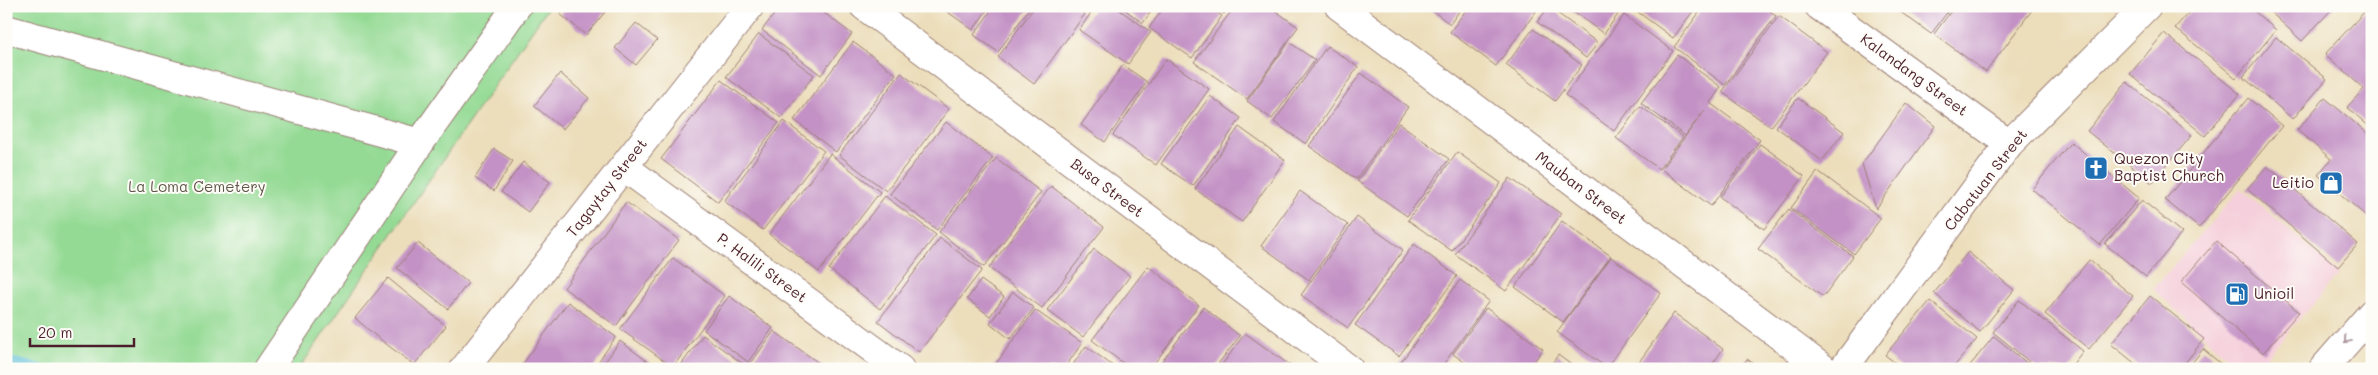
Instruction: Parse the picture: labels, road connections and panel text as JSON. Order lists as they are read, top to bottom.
{
  "streets": {
    "street": [
      "Kalandang Street",
      "Cabatuan Street",
      "Tagaytay Street",
      "Busa Street",
      "Mauban Street",
      "P. Halili Street"
    ]
  },
  "crossings": [
    ["Kalandang Street", "Cabatuan Street"],
    ["Tagaytay Street", "P. Halili Street"]
  ],
  "parks": ["La Loma Cemetery"],
  "places": {
    "church": ["Quezon City Baptist Church"],
    "shop": ["Leitio"],
    "fuel station": ["Unioil"]
  },
  "scale_bar": "20 m"
}
